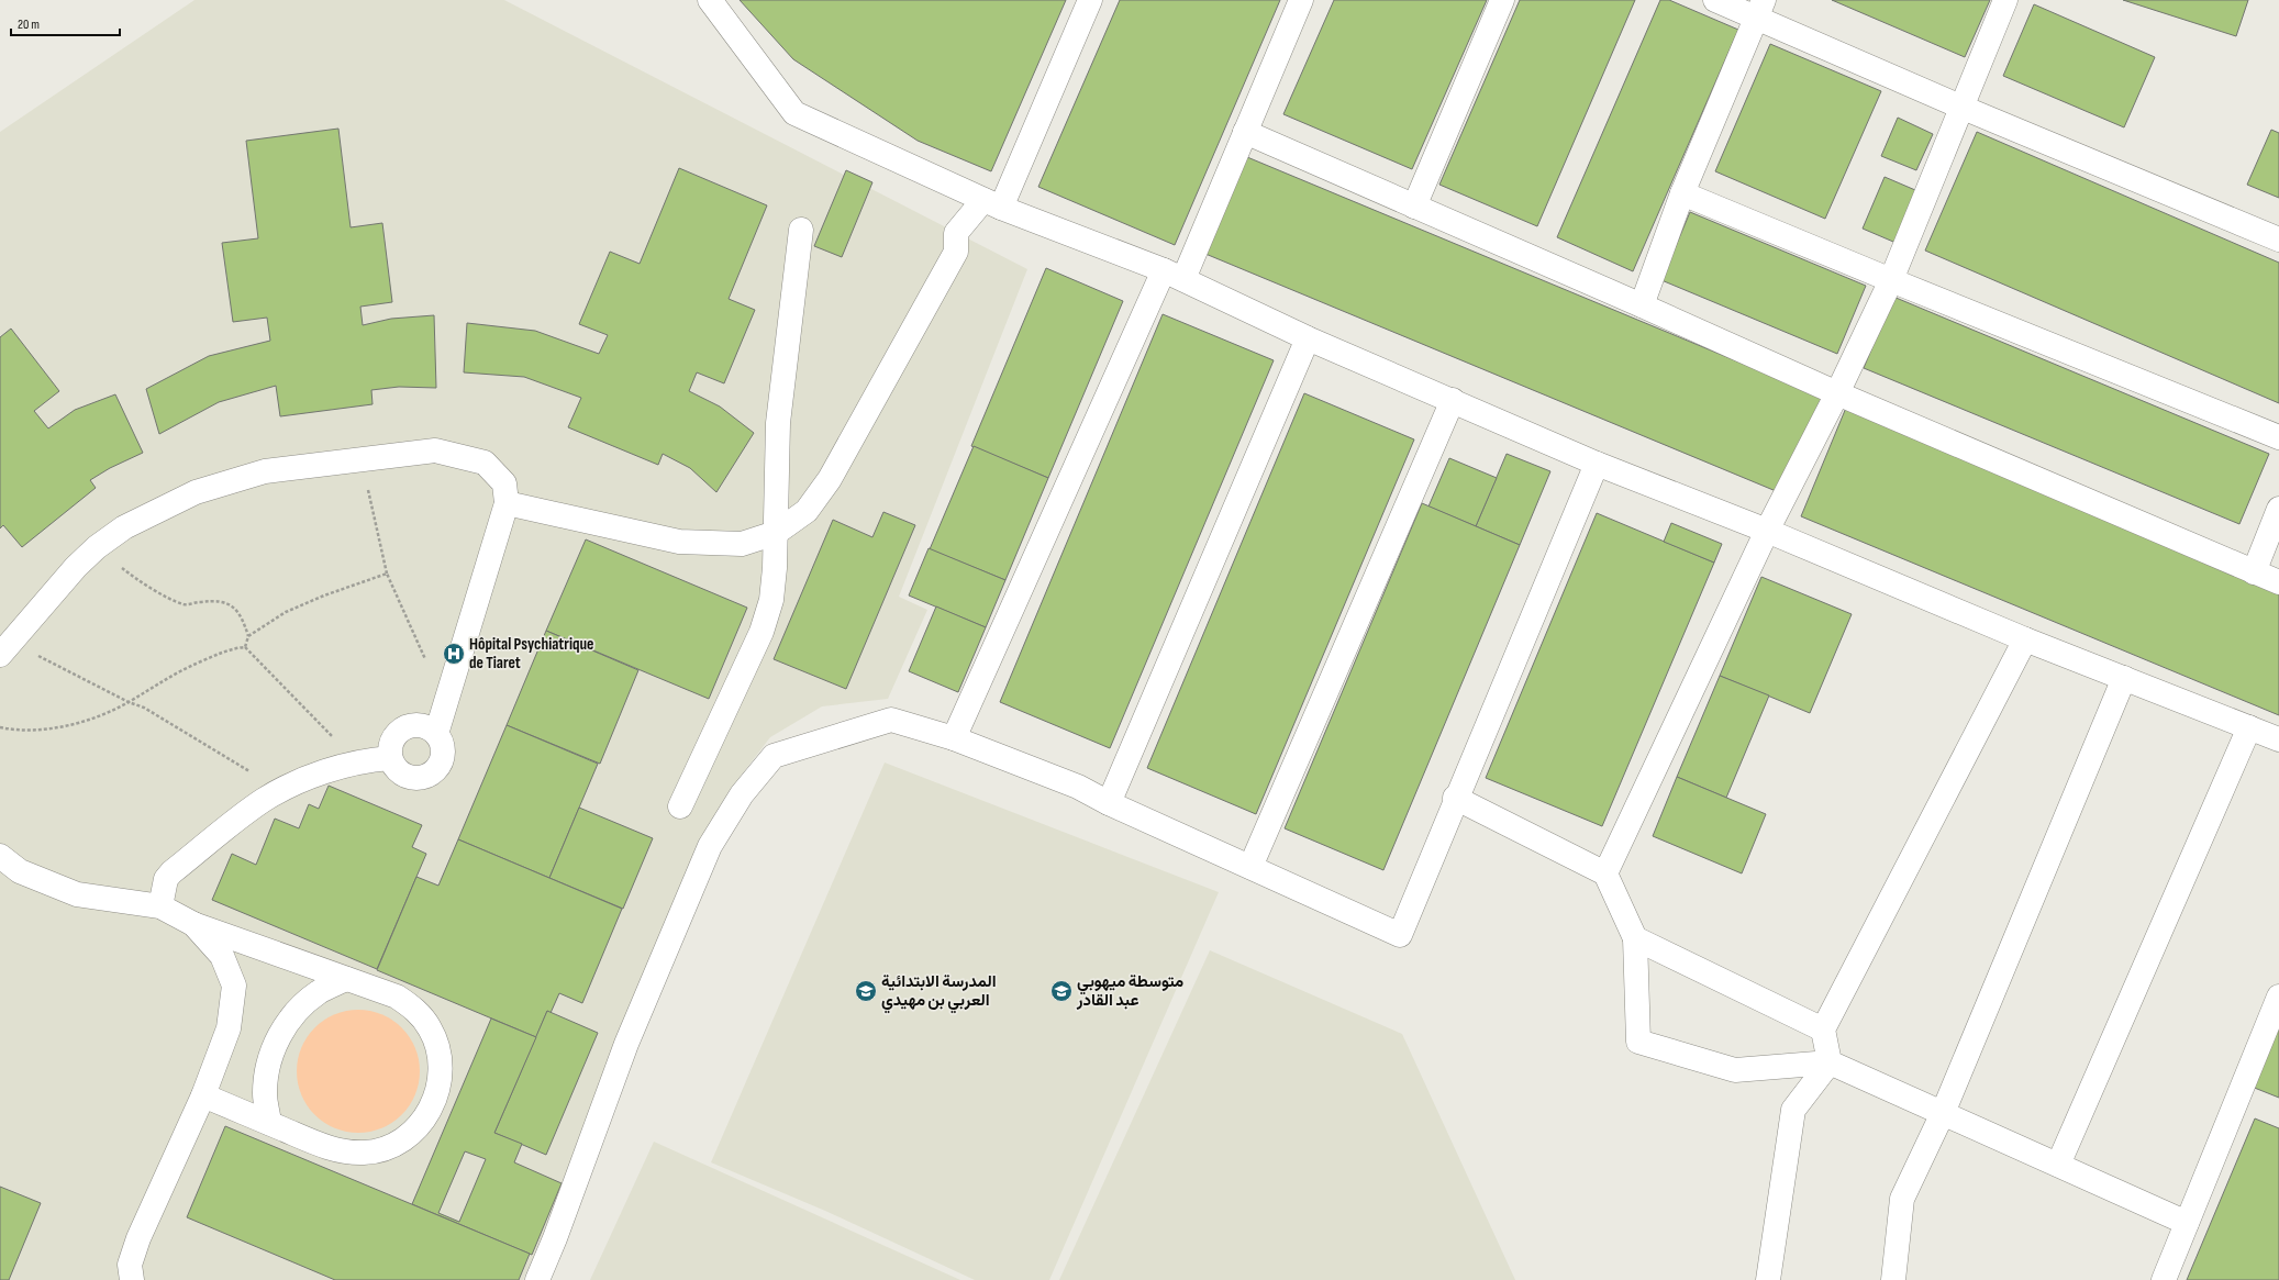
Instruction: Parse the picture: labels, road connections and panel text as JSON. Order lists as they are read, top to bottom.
{
  "places": {
    "hospital": ["Hôpital Psychiatrique de Tiaret"],
    "school or university": ["المدرسة الابتدائية العربي بن مهيدي", "متوسطة ميهوبي عبد القادر"]
  },
  "scale_bar": "20 m"
}
